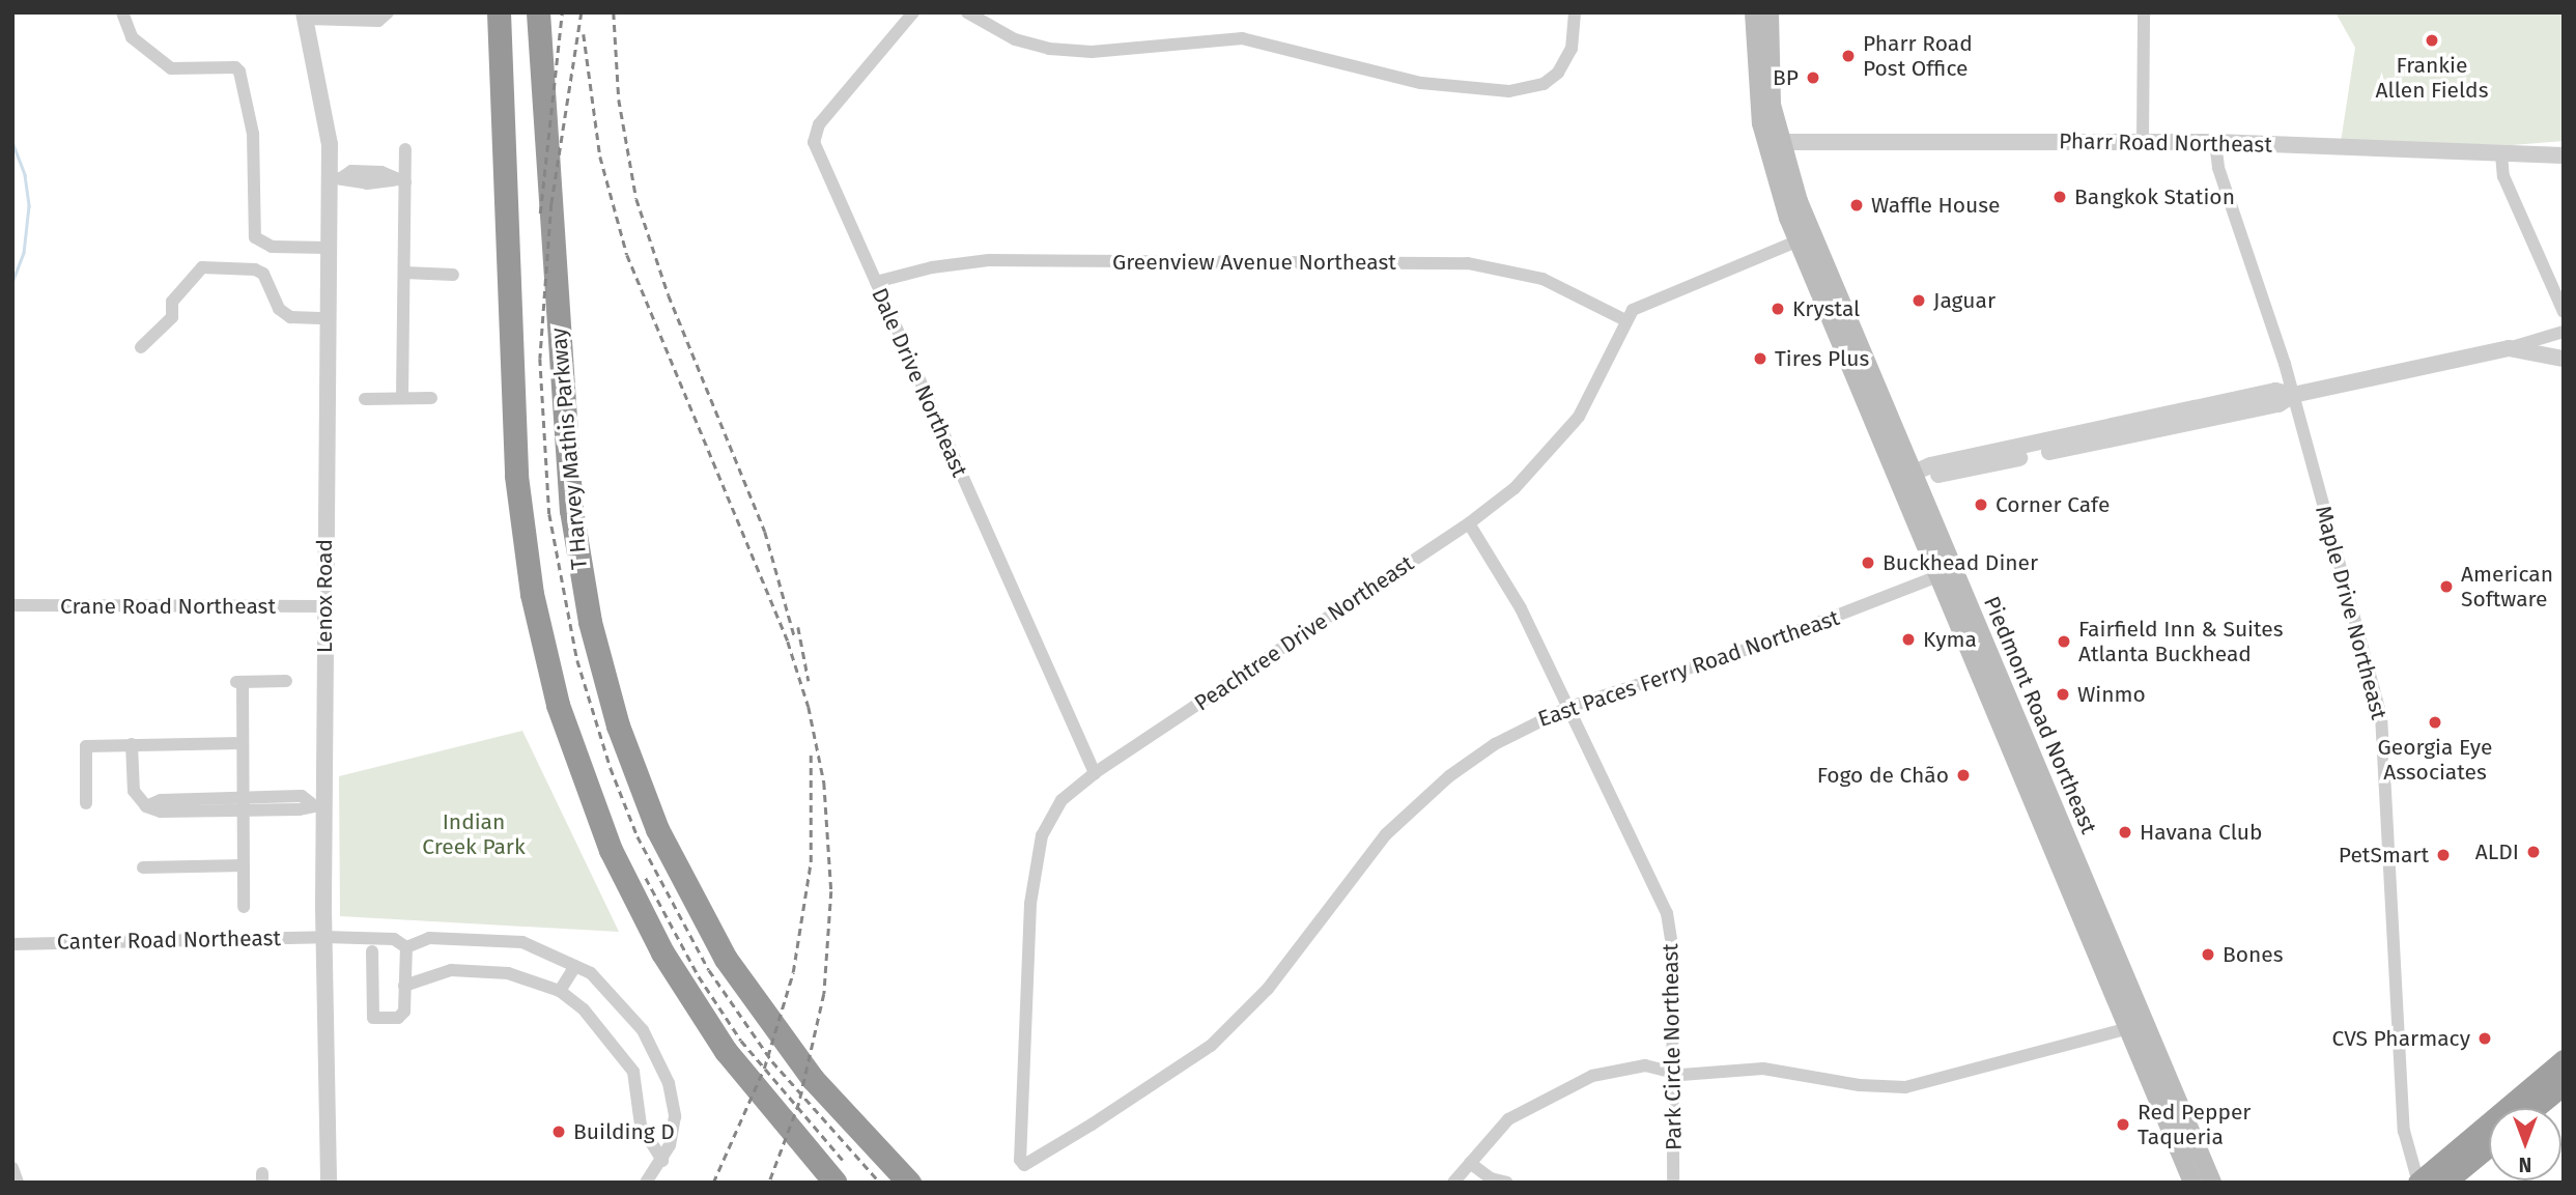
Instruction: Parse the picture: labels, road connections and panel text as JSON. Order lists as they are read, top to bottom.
{
  "streets": {
    "highway": ["T Harvey Mathis Parkway"],
    "main road": ["Piedmont Road Northeast"],
    "street": [
      "Pharr Road Northeast",
      "Greenview Avenue Northeast",
      "Dale Drive Northeast",
      "Lenox Road",
      "Crane Road Northeast",
      "Maple Drive Northeast",
      "Peachtree Drive Northeast",
      "East Paces Ferry Road Northeast",
      "Canter Road Northeast",
      "Park Circle Northeast"
    ]
  },
  "crossings": [
    ["Pharr Road Northeast", "Maple Drive Northeast"],
    ["Pharr Road Northeast", "Piedmont Road Northeast"],
    ["Greenview Avenue Northeast", "Dale Drive Northeast"],
    ["Greenview Avenue Northeast", "Peachtree Drive Northeast"],
    ["Dale Drive Northeast", "Peachtree Drive Northeast"],
    ["Lenox Road", "Crane Road Northeast"],
    ["Lenox Road", "Canter Road Northeast"],
    ["Peachtree Drive Northeast", "East Paces Ferry Road Northeast"],
    ["Peachtree Drive Northeast", "Piedmont Road Northeast"],
    ["Peachtree Drive Northeast", "Park Circle Northeast"],
    ["East Paces Ferry Road Northeast", "Piedmont Road Northeast"],
    ["East Paces Ferry Road Northeast", "Park Circle Northeast"]
  ],
  "parks": ["Indian Creek Park"],
  "places": [
    "Frankie Allen Fields",
    "Pharr Road Post Office",
    "BP",
    "Bangkok Station",
    "Waffle House",
    "Jaguar",
    "Krystal",
    "Tires Plus",
    "Corner Cafe",
    "Buckhead Diner",
    "American Software",
    "Kyma",
    "Fairfield Inn & Suites Atlanta Buckhead",
    "Winmo",
    "Georgia Eye Associates",
    "Fogo de Chão",
    "Havana Club",
    "ALDI",
    "PetSmart",
    "Bones",
    "CVS Pharmacy",
    "Red Pepper Taqueria",
    "Building D"
  ],
  "north": "bottom"
}
